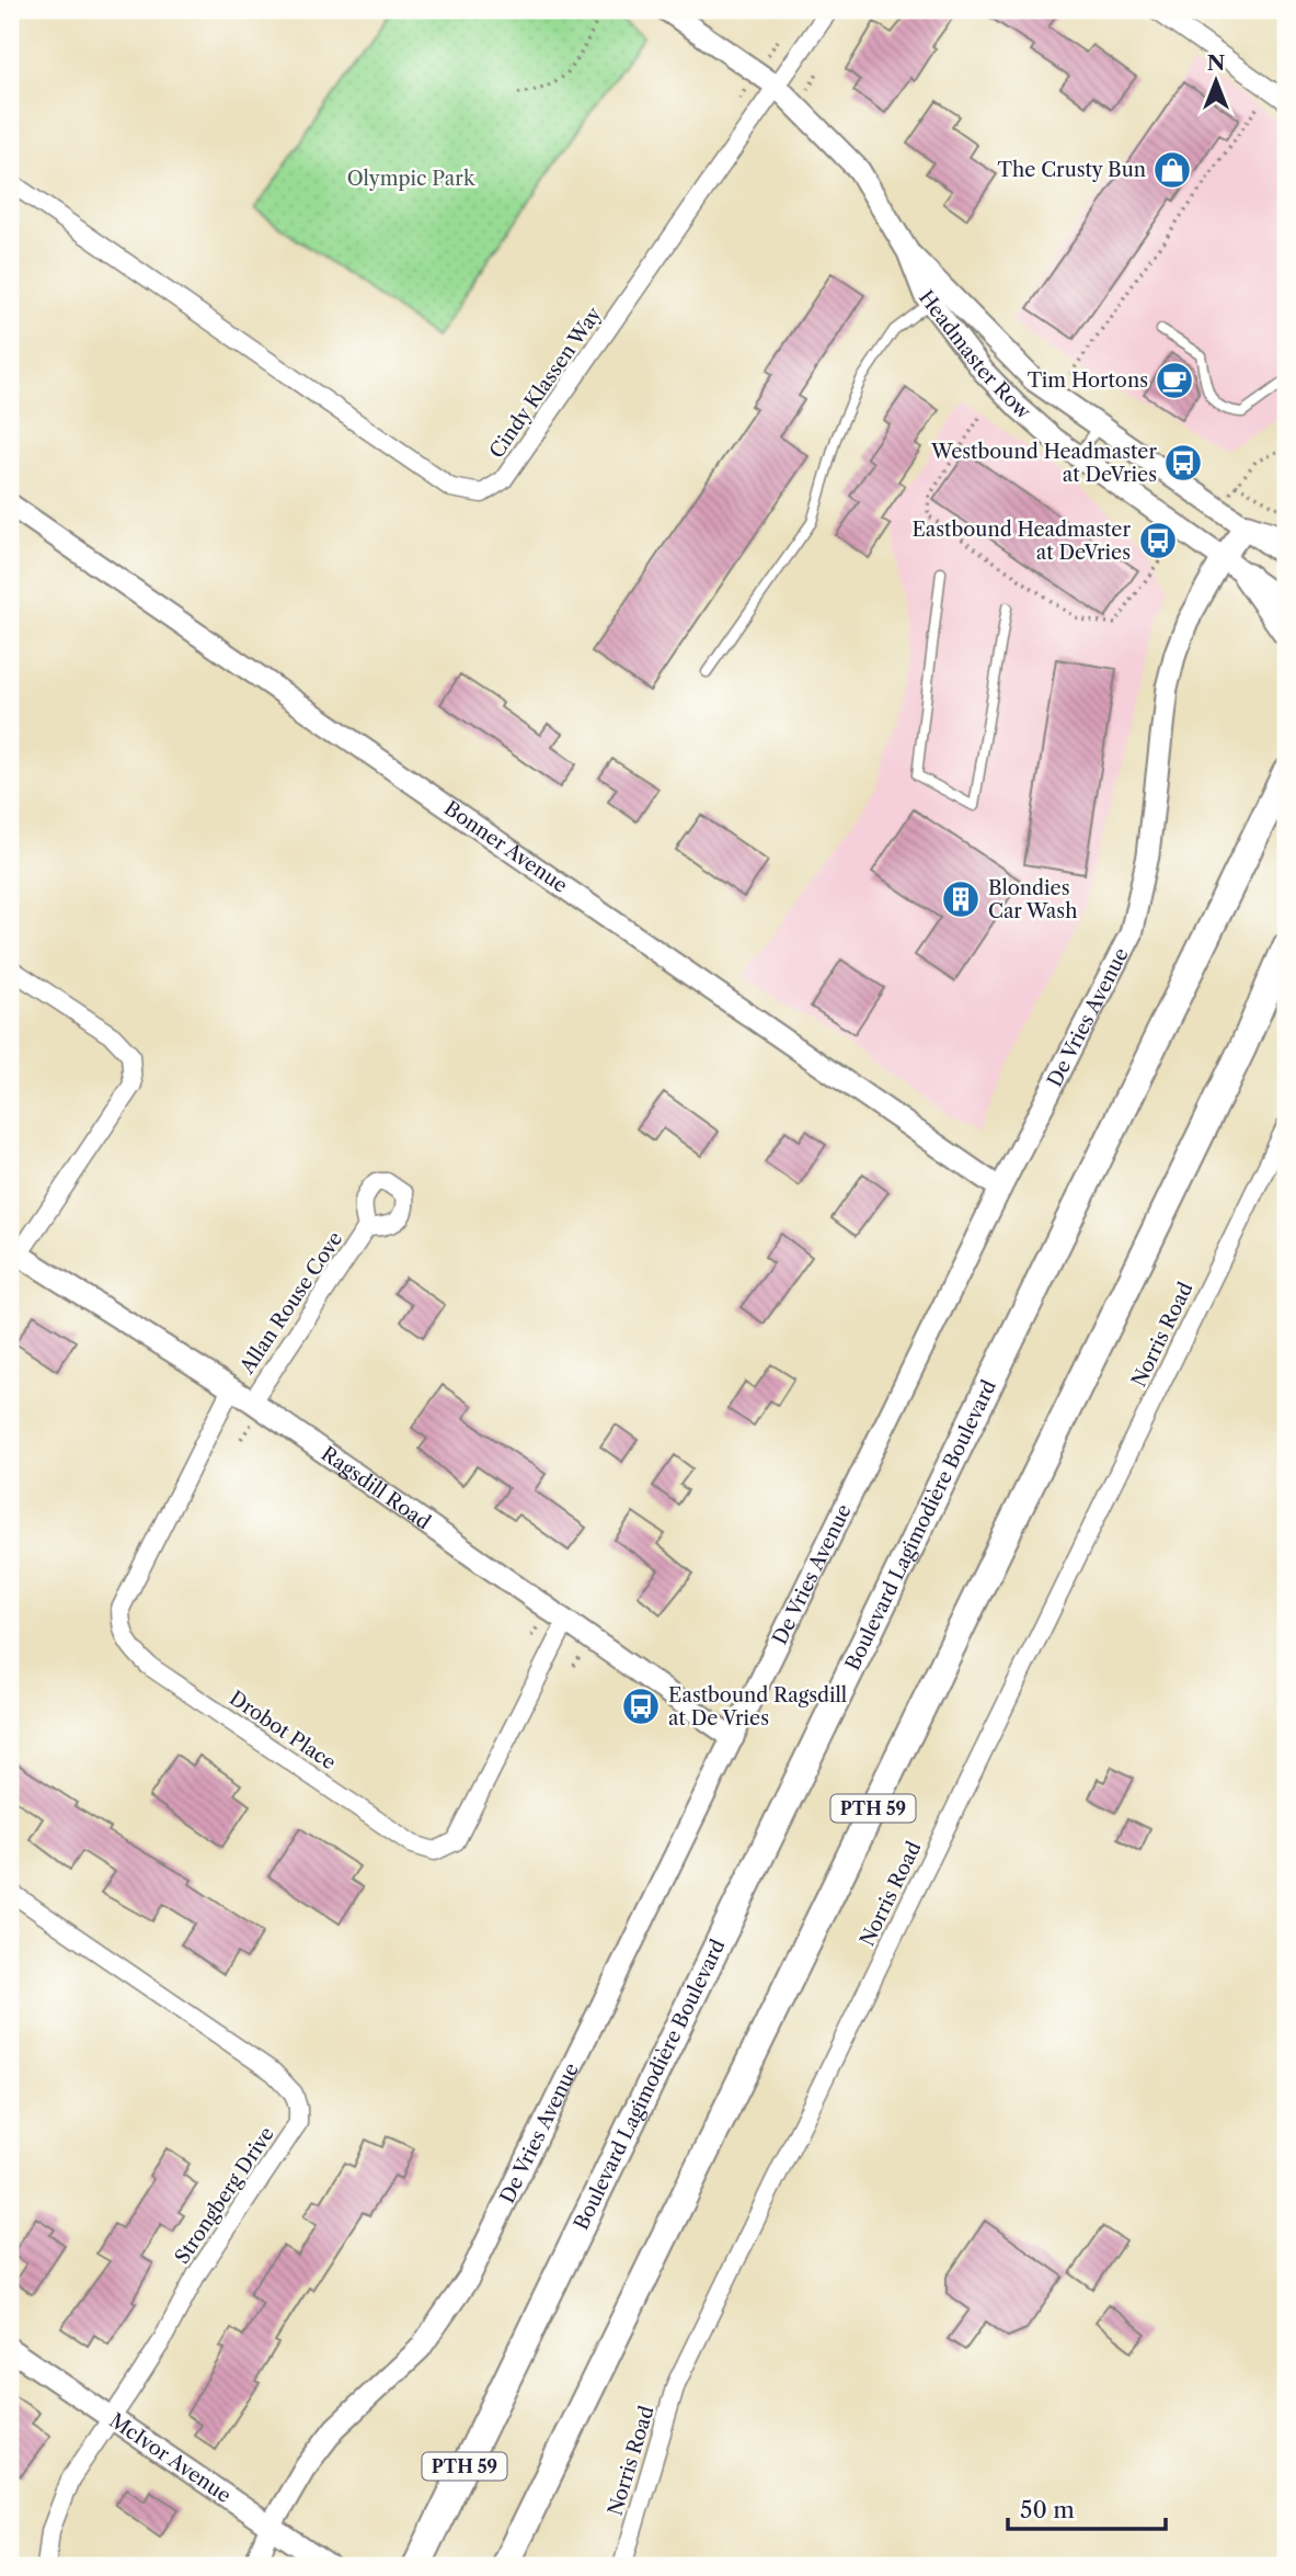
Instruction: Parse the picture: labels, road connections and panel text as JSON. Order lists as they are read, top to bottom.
{
  "streets": {
    "main road": ["Boulevard Lagimodière Boulevard", "PTH 59"],
    "street": [
      "Headmaster Row",
      "Cindy Klassen Way",
      "Bonner Avenue",
      "De Vries Avenue",
      "Allan Rouse Cove",
      "Norris Road",
      "Ragsdill Road",
      "Drobot Place",
      "Strongberg Drive",
      "McIvor Avenue"
    ]
  },
  "crossings": [
    ["Headmaster Row", "Cindy Klassen Way"],
    ["Headmaster Row", "De Vries Avenue"],
    ["Bonner Avenue", "De Vries Avenue"],
    ["De Vries Avenue", "Ragsdill Road"],
    ["De Vries Avenue", "McIvor Avenue"],
    ["Allan Rouse Cove", "Ragsdill Road"],
    ["Ragsdill Road", "Drobot Place"],
    ["Strongberg Drive", "McIvor Avenue"]
  ],
  "parks": ["Olympic Park"],
  "places": {
    "shop": ["The Crusty Bun"],
    "cafe": ["Tim Hortons"],
    "bus stop": ["Westbound Headmaster at DeVries", "Eastbound Headmaster at DeVries", "Eastbound Ragsdill at De Vries"],
    "building": ["Blondies Car Wash"]
  },
  "scale_bar": "50 m",
  "north": "top"
}
